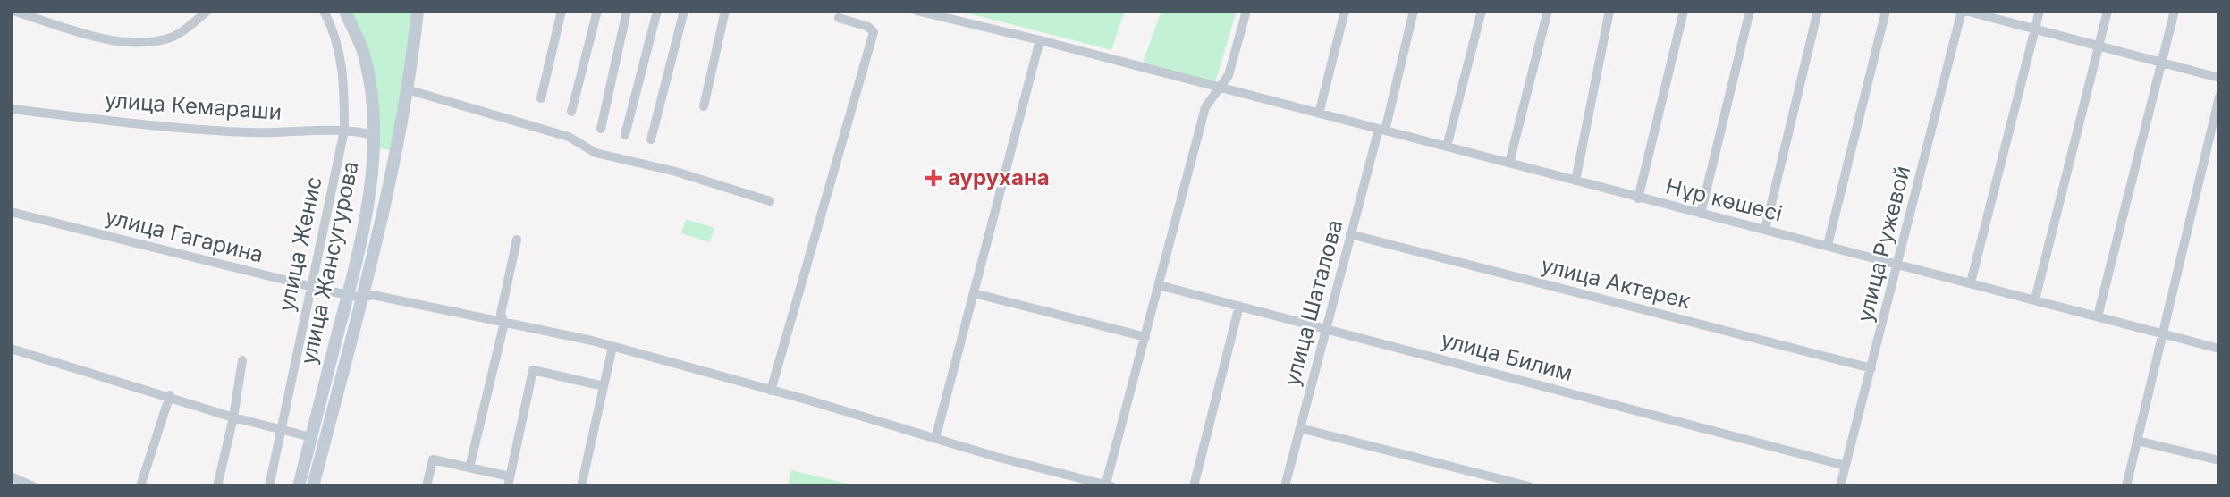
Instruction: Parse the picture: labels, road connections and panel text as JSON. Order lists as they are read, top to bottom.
{
  "streets": {
    "main road": ["улица Жансугурова"],
    "street": [
      "улица Кемараши",
      "Нұр көшесі",
      "улица Гагарина",
      "улица Женис",
      "улица Ружевой",
      "улица Актерек",
      "улица Шаталова",
      "улица Билим"
    ]
  },
  "crossings": [
    ["улица Кемараши", "улица Женис"],
    ["улица Кемараши", "улица Жансугурова"],
    ["Нұр көшесі", "улица Ружевой"],
    ["Нұр көшесі", "улица Шаталова"],
    ["улица Гагарина", "улица Женис"],
    ["улица Гагарина", "улица Жансугурова"],
    ["улица Ружевой", "улица Актерек"],
    ["улица Ружевой", "улица Билим"],
    ["улица Актерек", "улица Шаталова"],
    ["улица Шаталова", "улица Билим"]
  ],
  "places": {
    "health": ["аурухана"]
  }
}
